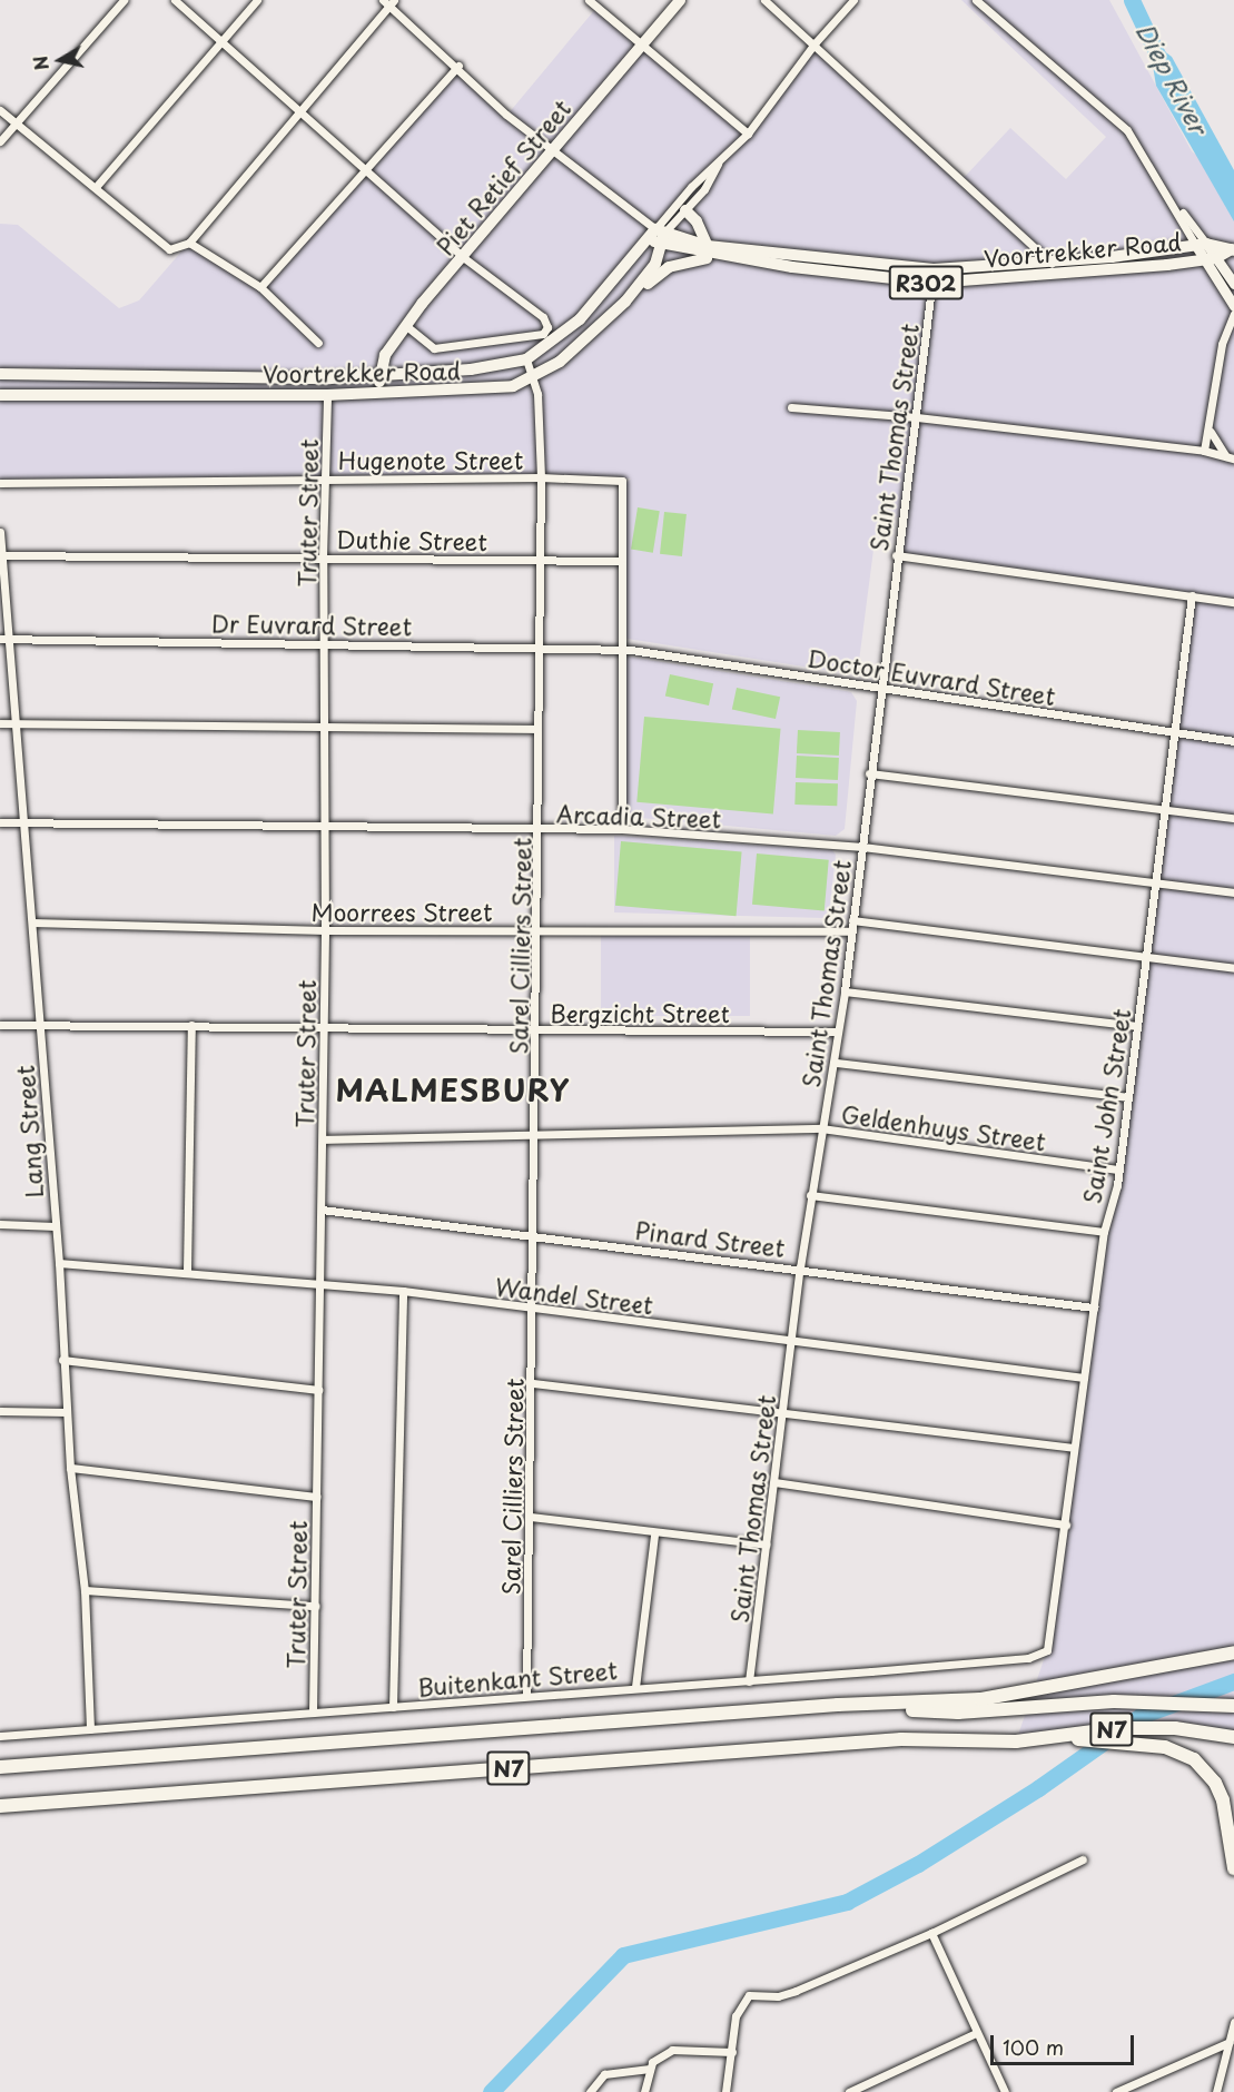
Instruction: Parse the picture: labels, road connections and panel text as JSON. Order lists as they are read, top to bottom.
{
  "streets": {
    "highway": ["N7"],
    "main road": ["Piet Retief Street", "Voortrekker Road", "R302"],
    "street": [
      "Saint Thomas Street",
      "Hugenote Street",
      "Truter Street",
      "Duthie Street",
      "Dr Euvrard Street",
      "Doctor Euvrard Street",
      "Arcadia Street",
      "Moorrees Street",
      "Sarel Cilliers Street",
      "Bergzicht Street",
      "Saint John Street",
      "Geldenhuys Street",
      "Lang Street",
      "Pinard Street",
      "Wandel Street",
      "Buitenkant Street"
    ]
  },
  "crossings": [
    ["Piet Retief Street", "Voortrekker Road"],
    ["Voortrekker Road", "Saint Thomas Street"],
    ["Voortrekker Road", "Truter Street"],
    ["Voortrekker Road", "Sarel Cilliers Street"],
    ["Saint Thomas Street", "Doctor Euvrard Street"],
    ["Saint Thomas Street", "Arcadia Street"],
    ["Saint Thomas Street", "Moorrees Street"],
    ["Saint Thomas Street", "Bergzicht Street"],
    ["Saint Thomas Street", "Geldenhuys Street"],
    ["Saint Thomas Street", "Pinard Street"],
    ["Saint Thomas Street", "Wandel Street"],
    ["Saint Thomas Street", "Buitenkant Street"],
    ["Hugenote Street", "Truter Street"],
    ["Hugenote Street", "Duthie Street"],
    ["Hugenote Street", "Sarel Cilliers Street"],
    ["Truter Street", "Duthie Street"],
    ["Truter Street", "Dr Euvrard Street"],
    ["Truter Street", "Arcadia Street"],
    ["Truter Street", "Moorrees Street"],
    ["Truter Street", "Bergzicht Street"],
    ["Truter Street", "Geldenhuys Street"],
    ["Truter Street", "Pinard Street"],
    ["Truter Street", "Wandel Street"],
    ["Truter Street", "Buitenkant Street"],
    ["Duthie Street", "Sarel Cilliers Street"],
    ["Duthie Street", "Lang Street"],
    ["Dr Euvrard Street", "Doctor Euvrard Street"],
    ["Dr Euvrard Street", "Sarel Cilliers Street"],
    ["Dr Euvrard Street", "Lang Street"],
    ["Doctor Euvrard Street", "Saint John Street"],
    ["Arcadia Street", "Sarel Cilliers Street"],
    ["Arcadia Street", "Saint John Street"],
    ["Arcadia Street", "Lang Street"],
    ["Moorrees Street", "Sarel Cilliers Street"],
    ["Moorrees Street", "Lang Street"],
    ["Sarel Cilliers Street", "Bergzicht Street"],
    ["Sarel Cilliers Street", "Geldenhuys Street"],
    ["Sarel Cilliers Street", "Pinard Street"],
    ["Sarel Cilliers Street", "Wandel Street"],
    ["Sarel Cilliers Street", "Buitenkant Street"],
    ["Bergzicht Street", "Lang Street"],
    ["Saint John Street", "Geldenhuys Street"],
    ["Saint John Street", "Pinard Street"],
    ["Saint John Street", "Wandel Street"],
    ["Saint John Street", "Buitenkant Street"],
    ["Lang Street", "Wandel Street"],
    ["Lang Street", "Buitenkant Street"]
  ],
  "districts": ["MALMESBURY"],
  "water": ["Diep River"],
  "scale_bar": "100 m",
  "north": "left"
}
